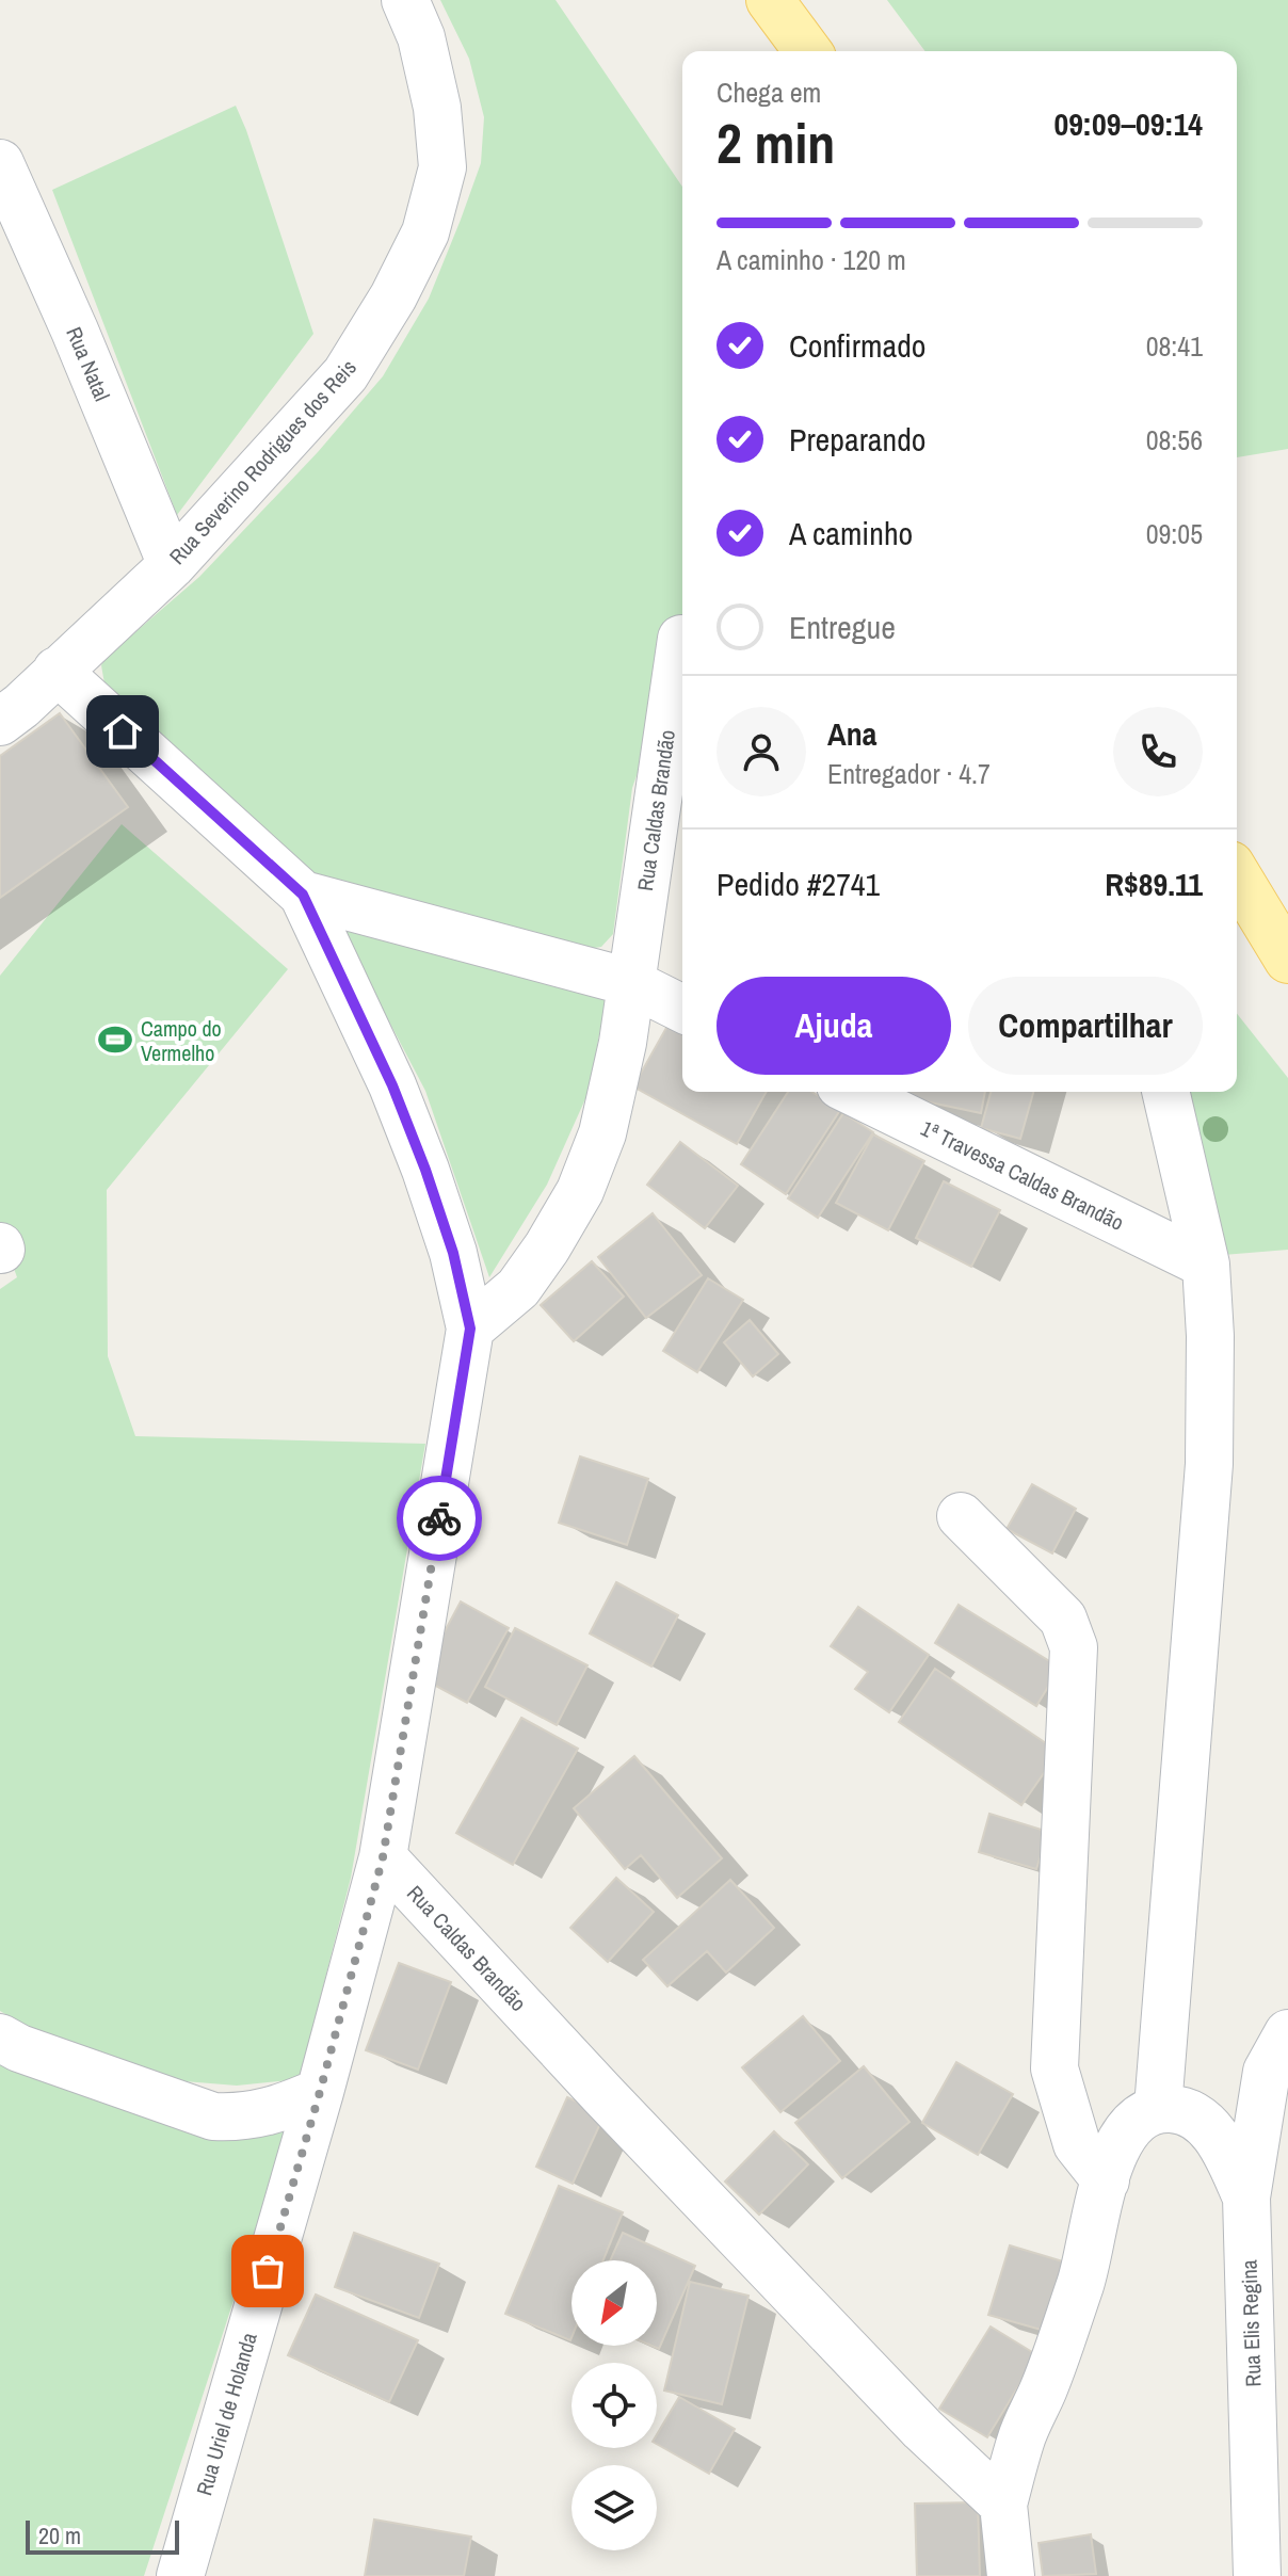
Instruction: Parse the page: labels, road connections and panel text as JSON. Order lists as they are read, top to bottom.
{
  "streets": {
    "street": [
      "Rua Natal",
      "Rua Severino Rodrigues dos Reis",
      "Rua Caldas Brandão",
      "1ª Travessa Caldas Brandão",
      "Rua Elis Regina",
      "Rua Uriel de Holanda"
    ]
  },
  "crossings": [
    ["Rua Natal", "Rua Severino Rodrigues dos Reis"],
    ["Rua Caldas Brandão", "Rua Uriel de Holanda"]
  ],
  "places": {
    "sports": ["Campo do Vermelho"]
  },
  "scale_bar": "20 m",
  "north": "bottom left",
  "page": {
    "heading": ["2 min", "Chega em", "09:09–09:14"],
    "panel": [
      "Ana",
      "Entregador · 4.7",
      "Pedido #2741",
      "R$89.11"
    ],
    "bar": "A caminho · 120 m",
    "list": [
      ["Confirmado", "08:41"],
      ["Preparando", "08:56"],
      ["A caminho", "09:05"],
      "Entregue"
    ],
    "buttons": ["Ajuda", "Compartilhar"],
    "scale": "20 m"
  }
}
